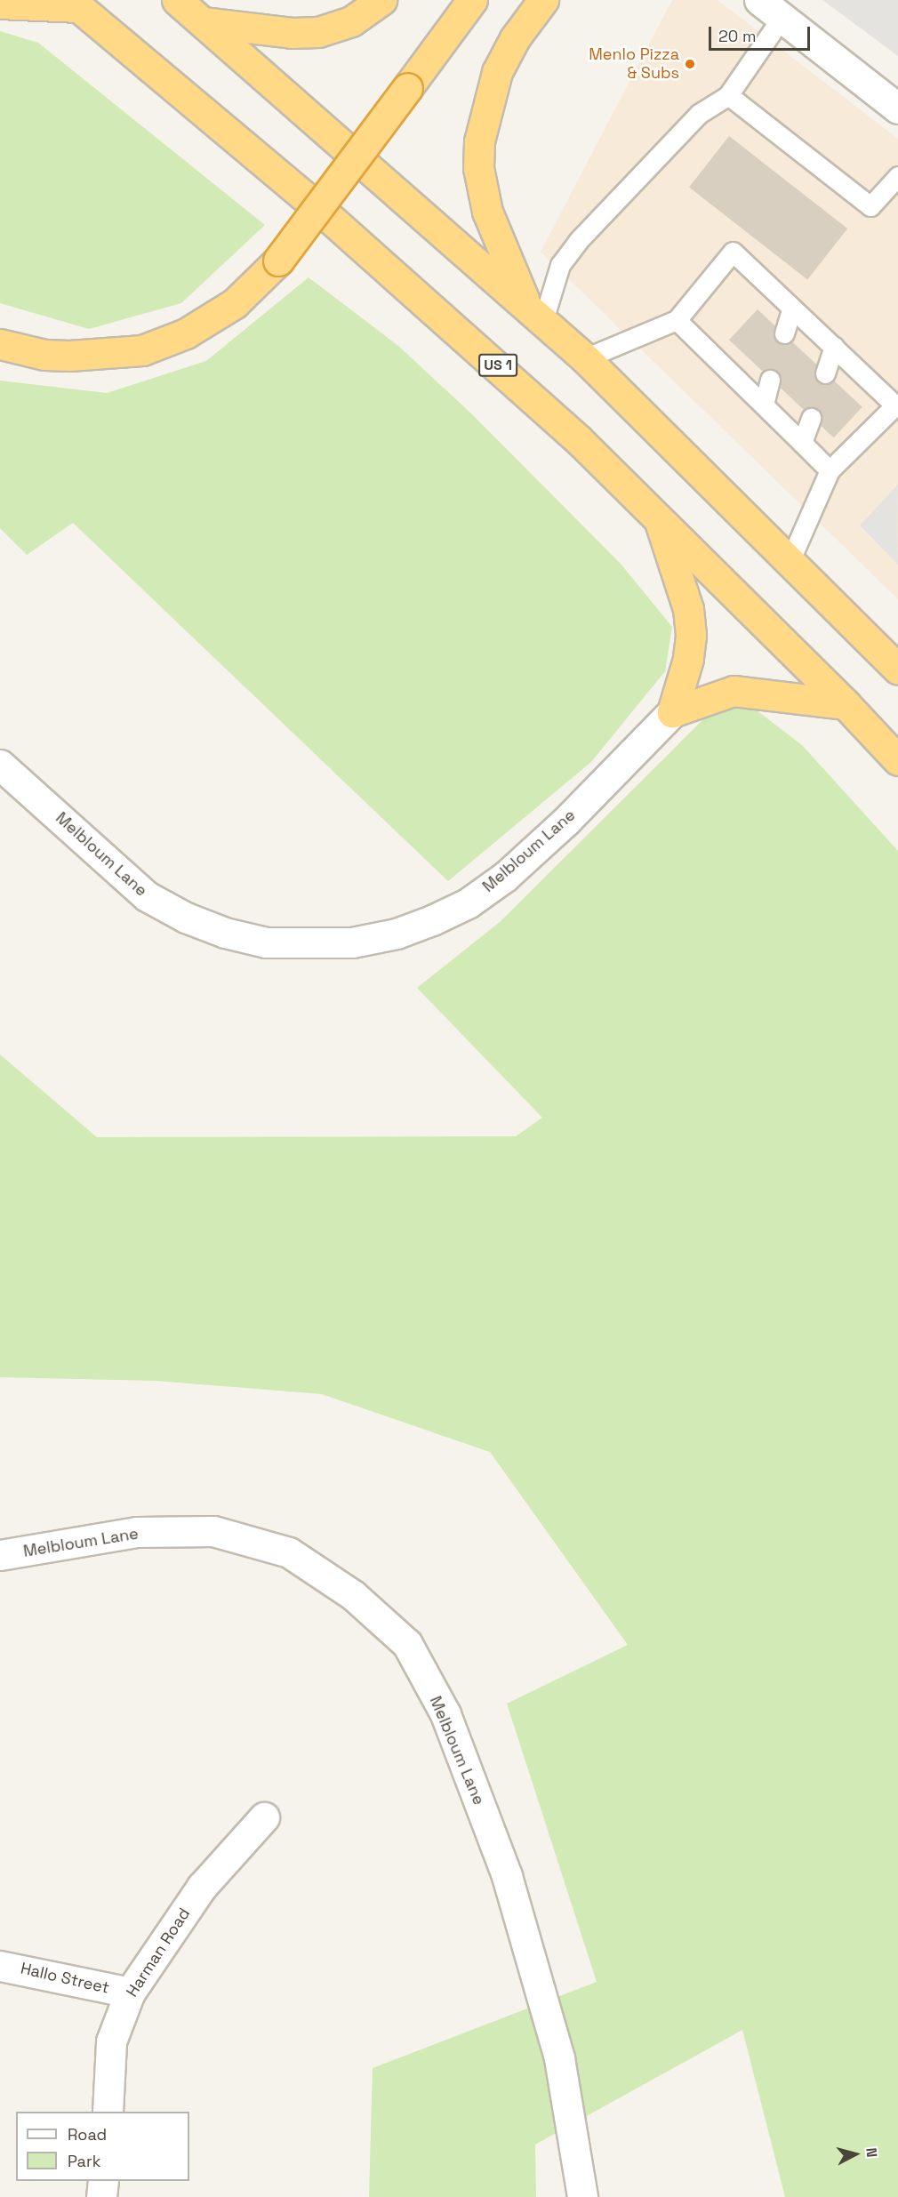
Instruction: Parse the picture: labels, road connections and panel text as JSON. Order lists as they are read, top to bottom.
{
  "streets": {
    "highway": ["US 1"],
    "street": ["Melbloum Lane", "Harman Road", "Hallo Street"]
  },
  "crossings": [
    ["Harman Road", "Hallo Street"]
  ],
  "places": ["Menlo Pizza & Subs"],
  "legend": ["Road", "Park"],
  "scale_bar": "20 m",
  "north": "right"
}
